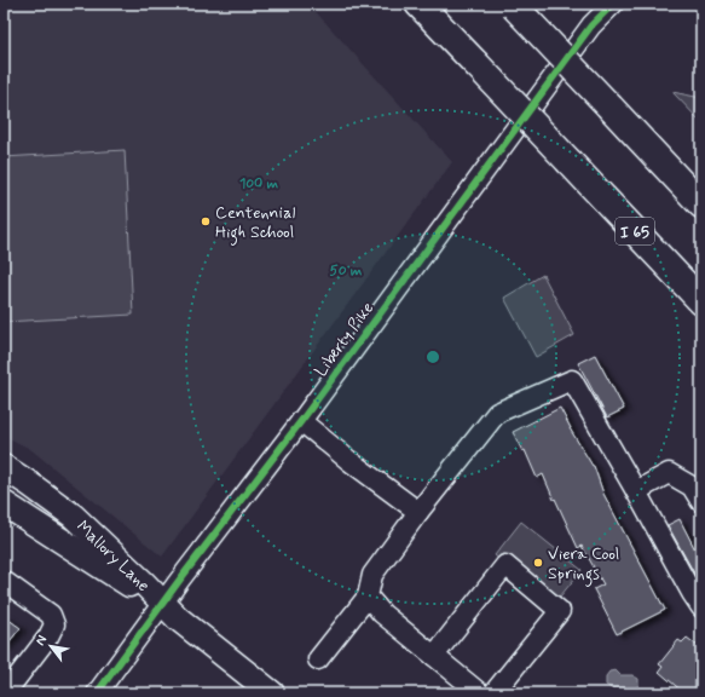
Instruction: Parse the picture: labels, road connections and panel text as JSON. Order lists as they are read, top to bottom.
{
  "streets": {
    "highway": ["I 65"],
    "main road": ["Mallory Lane"],
    "street": ["Liberty Pike"]
  },
  "crossings": [
    ["Liberty Pike", "Mallory Lane"]
  ],
  "places": ["Centennial High School", "Viera Cool Springs"],
  "north": "top left",
  "rings": ["100 m", "50 m"]
}
